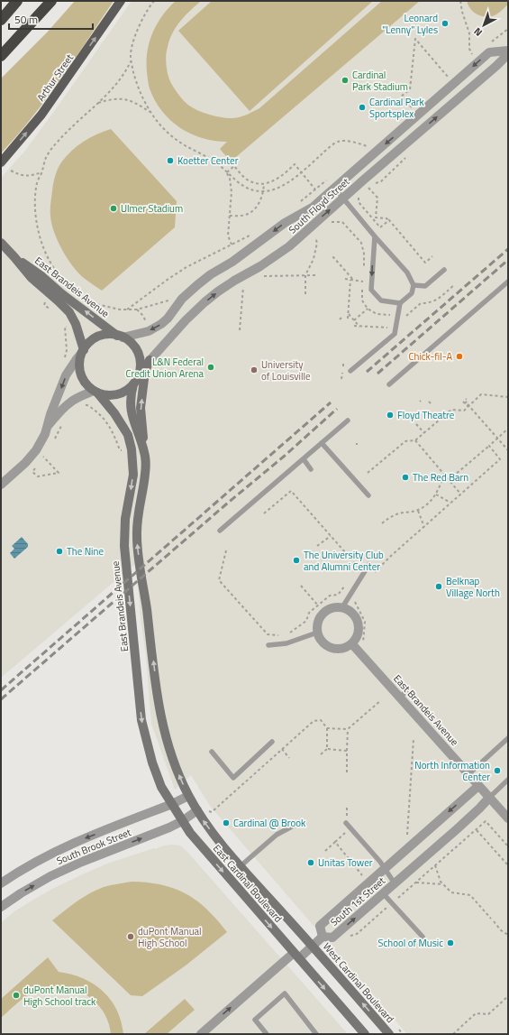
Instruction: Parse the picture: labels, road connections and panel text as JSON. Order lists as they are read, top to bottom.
{
  "streets": {
    "main road": [
      "Arthur Street",
      "East Brandeis Avenue",
      "East Cardinal Boulevard",
      "West Cardinal Boulevard"
    ],
    "street": ["South Floyd Street", "South Brook Street", "South 1st Street"]
  },
  "crossings": [
    ["South Floyd Street", "East Brandeis Avenue"],
    ["East Brandeis Avenue", "South Brook Street"],
    ["East Brandeis Avenue", "East Cardinal Boulevard"],
    ["East Brandeis Avenue", "South 1st Street"],
    ["South Brook Street", "East Cardinal Boulevard"],
    ["East Cardinal Boulevard", "West Cardinal Boulevard"]
  ],
  "one_way": ["Arthur Street"],
  "places": [
    "Leonard \"Lenny\" Lyles",
    "Cardinal Park Stadium",
    "Cardinal Park Sportsplex",
    "Koetter Center",
    "Ulmer Stadium",
    "Chick-fil-A",
    "L&N Federal Credit Union Arena",
    "University of Louisville",
    "Floyd Theatre",
    "The Red Barn",
    "The Nine",
    "The University Club and Alumni Center",
    "Belknap Village North",
    "North Information Center",
    "Cardinal @ Brook",
    "Unitas Tower",
    "duPont Manual High School",
    "School of Music",
    "duPont Manual High School track"
  ],
  "scale_bar": "50 m",
  "north": "bottom left"
}
